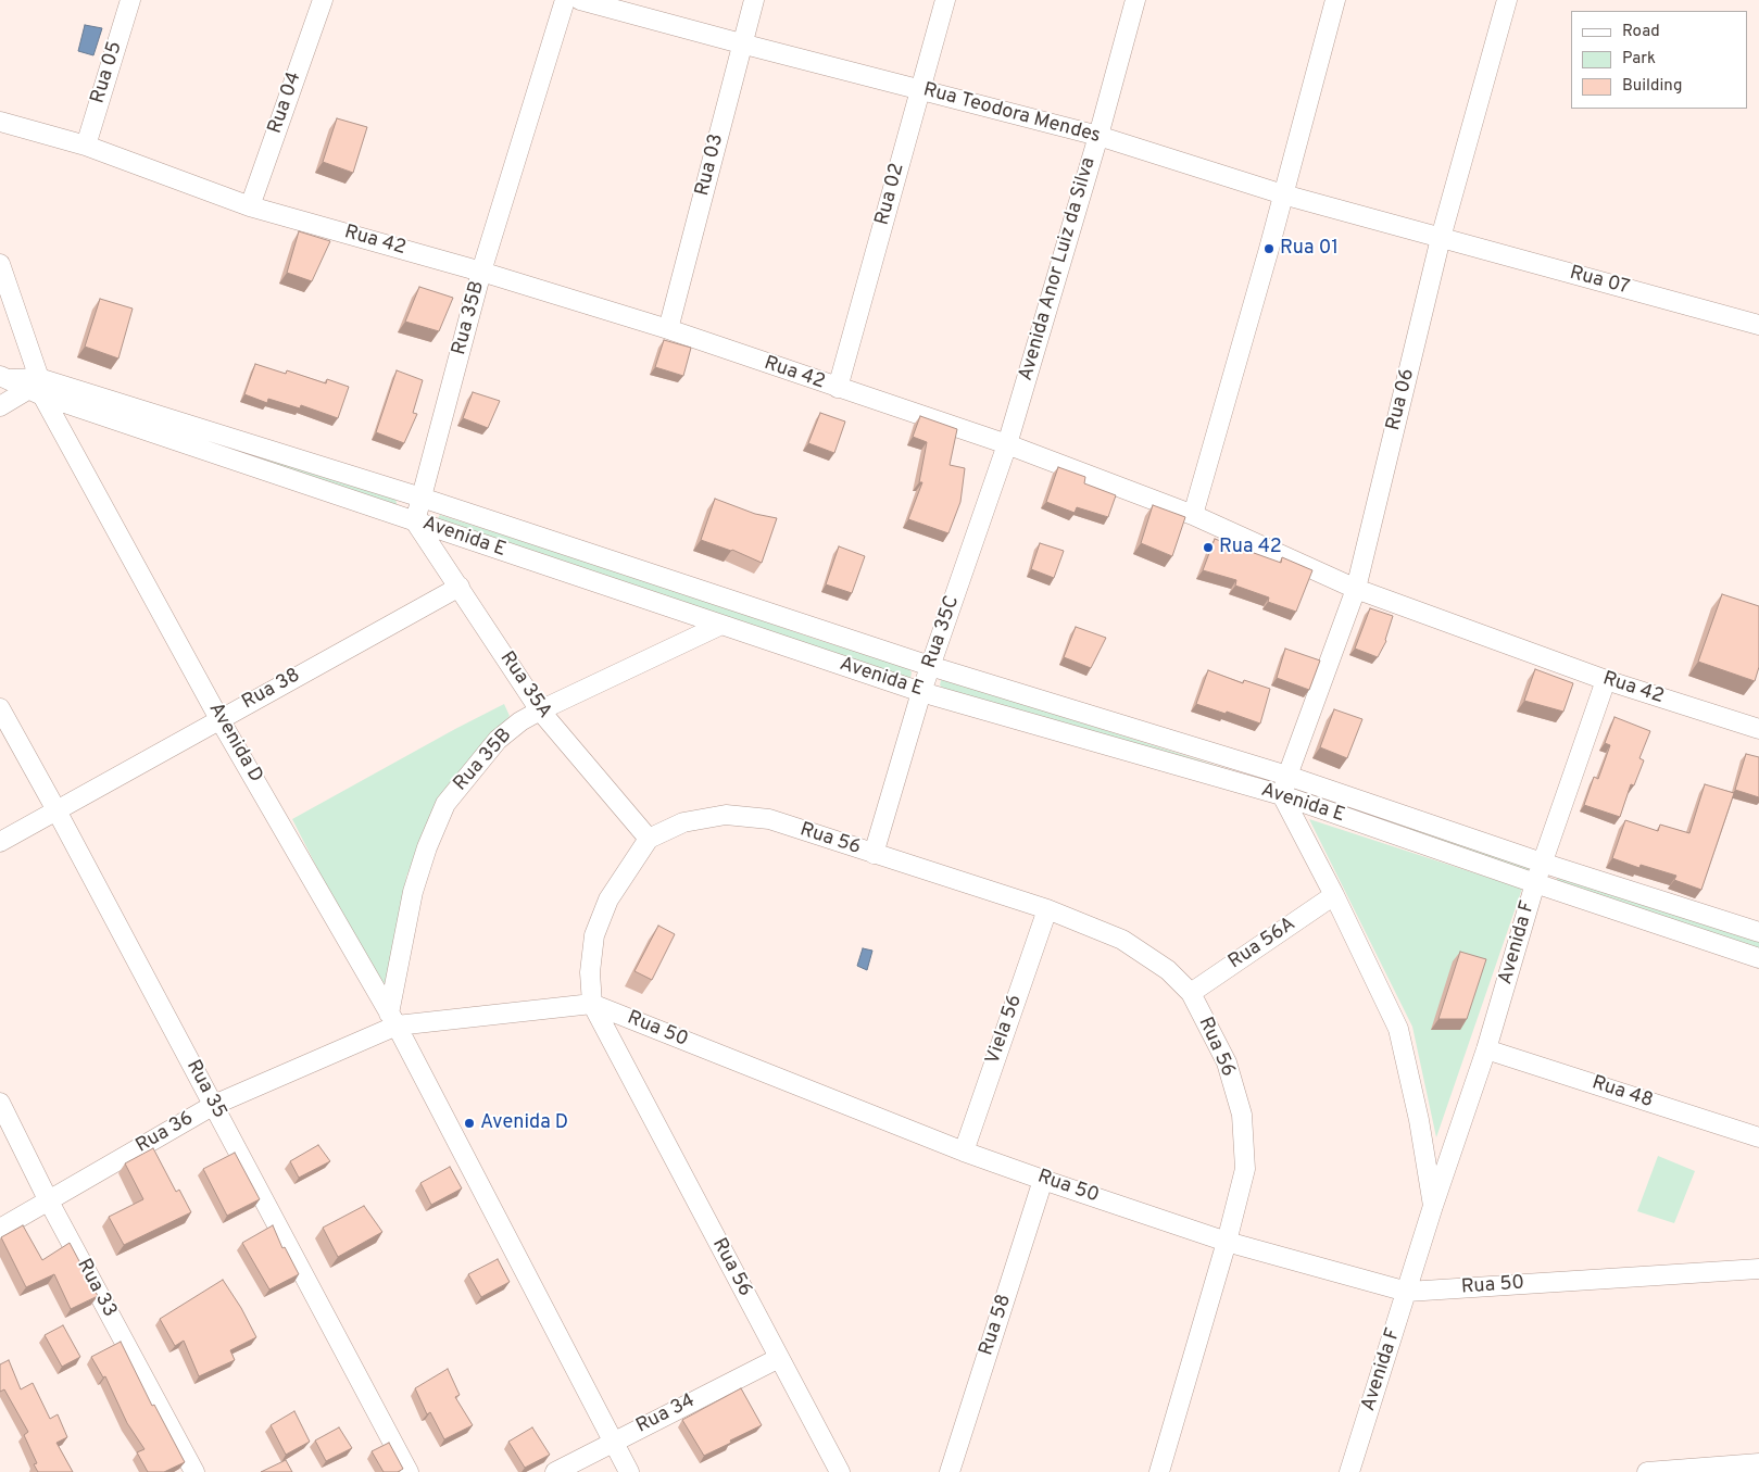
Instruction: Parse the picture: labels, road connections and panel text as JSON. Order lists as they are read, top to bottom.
{
  "streets": {
    "street": [
      "Rua 05",
      "Rua 04",
      "Rua Teodora Mendes",
      "Rua 03",
      "Rua 02",
      "Rua 42",
      "Avenida Anor Luiz da Silva",
      "Rua 07",
      "Rua 35B",
      "Rua 06",
      "Avenida E",
      "Rua 35C",
      "Rua 35A",
      "Rua 38",
      "Avenida D",
      "Rua 56",
      "Avenida F",
      "Rua 56A",
      "Rua 50",
      "Viela 56",
      "Rua 35",
      "Rua 48",
      "Rua 36",
      "Rua 33",
      "Rua 58",
      "Rua 34"
    ]
  },
  "crossings": [
    ["Rua 05", "Rua 42"],
    ["Rua 04", "Rua 42"],
    ["Rua Teodora Mendes", "Rua 03"],
    ["Rua Teodora Mendes", "Rua 02"],
    ["Rua Teodora Mendes", "Avenida Anor Luiz da Silva"],
    ["Rua Teodora Mendes", "Rua 07"],
    ["Rua Teodora Mendes", "Rua 06"],
    ["Rua 03", "Rua 42"],
    ["Rua 02", "Rua 42"],
    ["Rua 42", "Avenida Anor Luiz da Silva"],
    ["Rua 42", "Rua 35B"],
    ["Rua 42", "Rua 06"],
    ["Rua 42", "Rua 35C"],
    ["Rua 42", "Avenida F"],
    ["Avenida Anor Luiz da Silva", "Rua 35C"],
    ["Rua 07", "Rua 06"],
    ["Rua 35B", "Avenida E"],
    ["Rua 35B", "Rua 35A"],
    ["Rua 35B", "Avenida D"],
    ["Rua 35B", "Rua 50"],
    ["Rua 35B", "Rua 36"],
    ["Rua 06", "Avenida E"],
    ["Rua 06", "Avenida F"],
    ["Avenida E", "Rua 35C"],
    ["Avenida E", "Rua 35A"],
    ["Avenida E", "Avenida D"],
    ["Avenida E", "Avenida F"],
    ["Rua 35C", "Rua 56"],
    ["Rua 35A", "Rua 38"],
    ["Rua 35A", "Rua 56"],
    ["Rua 38", "Avenida D"],
    ["Rua 38", "Rua 35"],
    ["Avenida D", "Rua 50"],
    ["Avenida D", "Rua 36"],
    ["Avenida D", "Rua 34"],
    ["Rua 56", "Rua 56A"],
    ["Rua 56", "Rua 50"],
    ["Rua 56", "Viela 56"],
    ["Rua 56", "Rua 34"],
    ["Avenida F", "Rua 56A"],
    ["Avenida F", "Rua 50"],
    ["Avenida F", "Rua 48"],
    ["Rua 50", "Viela 56"],
    ["Rua 50", "Rua 36"],
    ["Rua 50", "Rua 58"],
    ["Rua 35", "Rua 36"],
    ["Rua 36", "Rua 33"]
  ],
  "places": ["Rua 01", "Rua 42", "Avenida D"],
  "legend": ["Road", "Park", "Building"]
}
